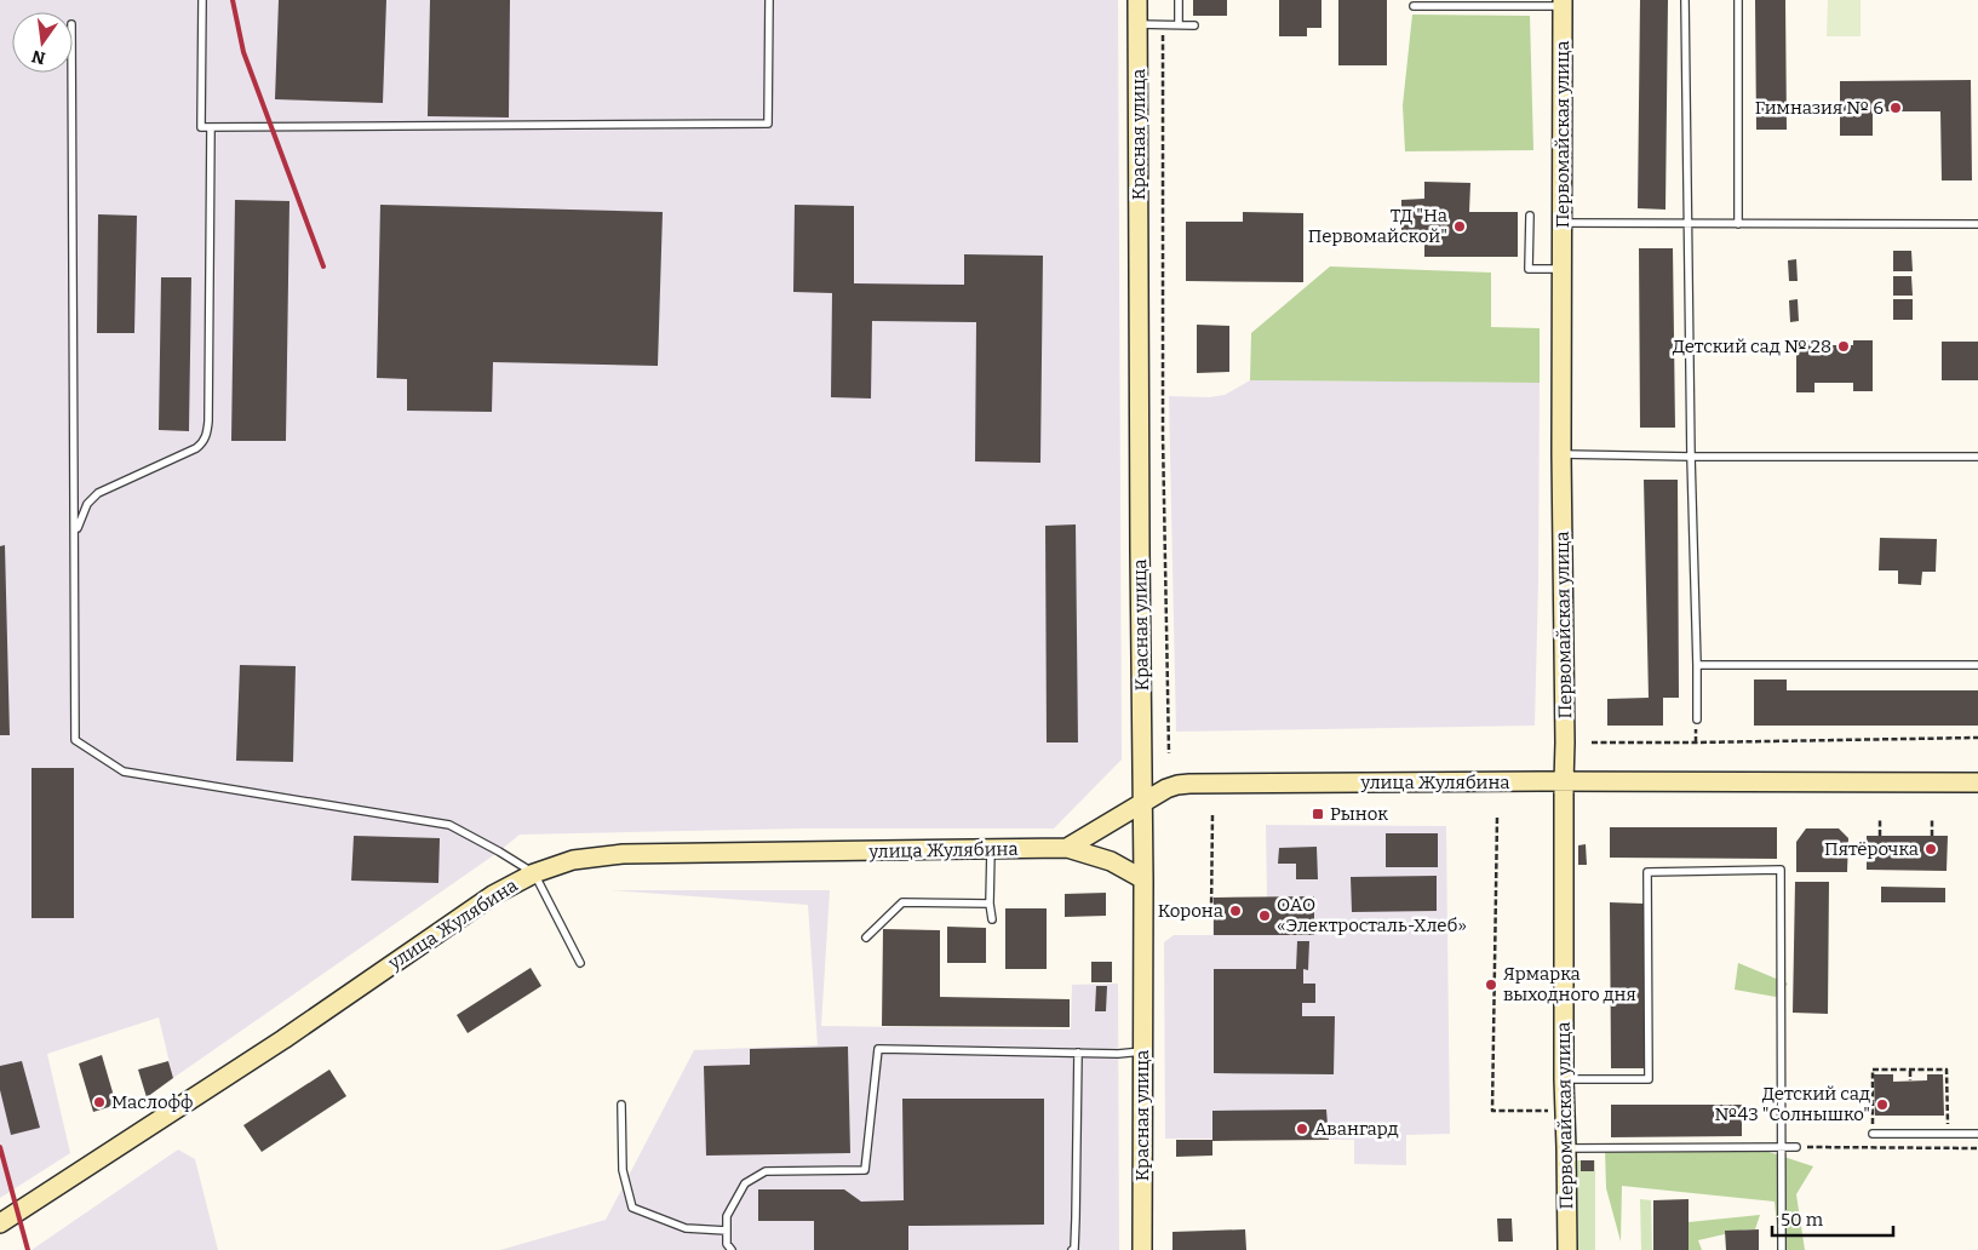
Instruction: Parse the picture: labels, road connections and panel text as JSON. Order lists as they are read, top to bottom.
{
  "streets": {
    "main road": ["Красная улица", "Первомайская улица", "улица Жулябина"]
  },
  "crossings": [
    ["Красная улица", "улица Жулябина"],
    ["Первомайская улица", "улица Жулябина"]
  ],
  "places": {
    "other": [
      "Гимназия № 6",
      "ТД \"На Первомайской\"",
      "Детский сад № 28",
      "Пятёрочка",
      "Корона",
      "ОАО «Электросталь-Хлеб»",
      "Ярмарка выходного дня",
      "Маслофф",
      "Детский сад №43 \"Солнышко\"",
      "Авангард"
    ],
    "transit": ["Рынок"]
  },
  "scale_bar": "50 m",
  "north": "bottom"
}
